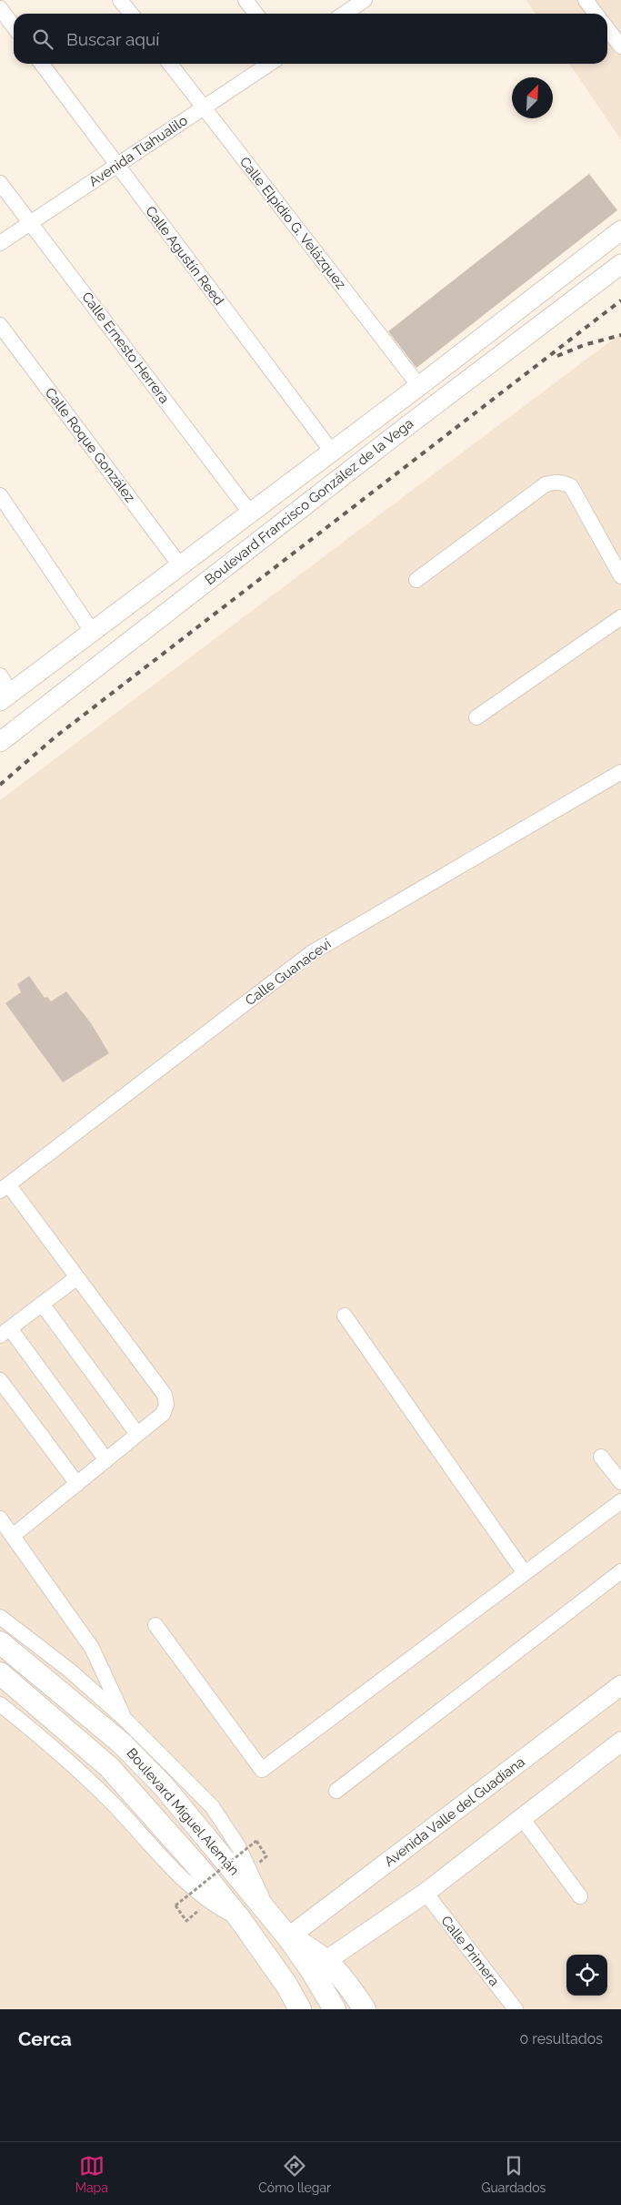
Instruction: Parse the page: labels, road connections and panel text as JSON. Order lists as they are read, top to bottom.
{
  "streets": {
    "highway": ["Boulevard Miguel Alemán"],
    "main road": ["Boulevard Francisco González de la Vega", "Avenida Valle del Guadiana"],
    "street": [
      "Avenida Tlahualilo",
      "Calle Elpidio G. Velázquez",
      "Calle Agustín Reed",
      "Calle Ernesto Herrera",
      "Calle Roque González",
      "Calle Guanaceví",
      "Calle Primera"
    ]
  },
  "crossings": [
    ["Avenida Tlahualilo", "Calle Elpidio G. Velázquez"],
    ["Avenida Tlahualilo", "Calle Agustín Reed"],
    ["Avenida Tlahualilo", "Calle Ernesto Herrera"],
    ["Calle Elpidio G. Velázquez", "Boulevard Francisco González de la Vega"],
    ["Calle Agustín Reed", "Boulevard Francisco González de la Vega"],
    ["Calle Ernesto Herrera", "Boulevard Francisco González de la Vega"],
    ["Calle Roque González", "Boulevard Francisco González de la Vega"],
    ["Boulevard Miguel Alemán", "Avenida Valle del Guadiana"]
  ],
  "north": "top right",
  "page": {
    "search": "Buscar aquí",
    "heading": ["Cerca", "0 resultados"],
    "nav": ["Mapa", "Cómo llegar", "Guardados"]
  }
}
